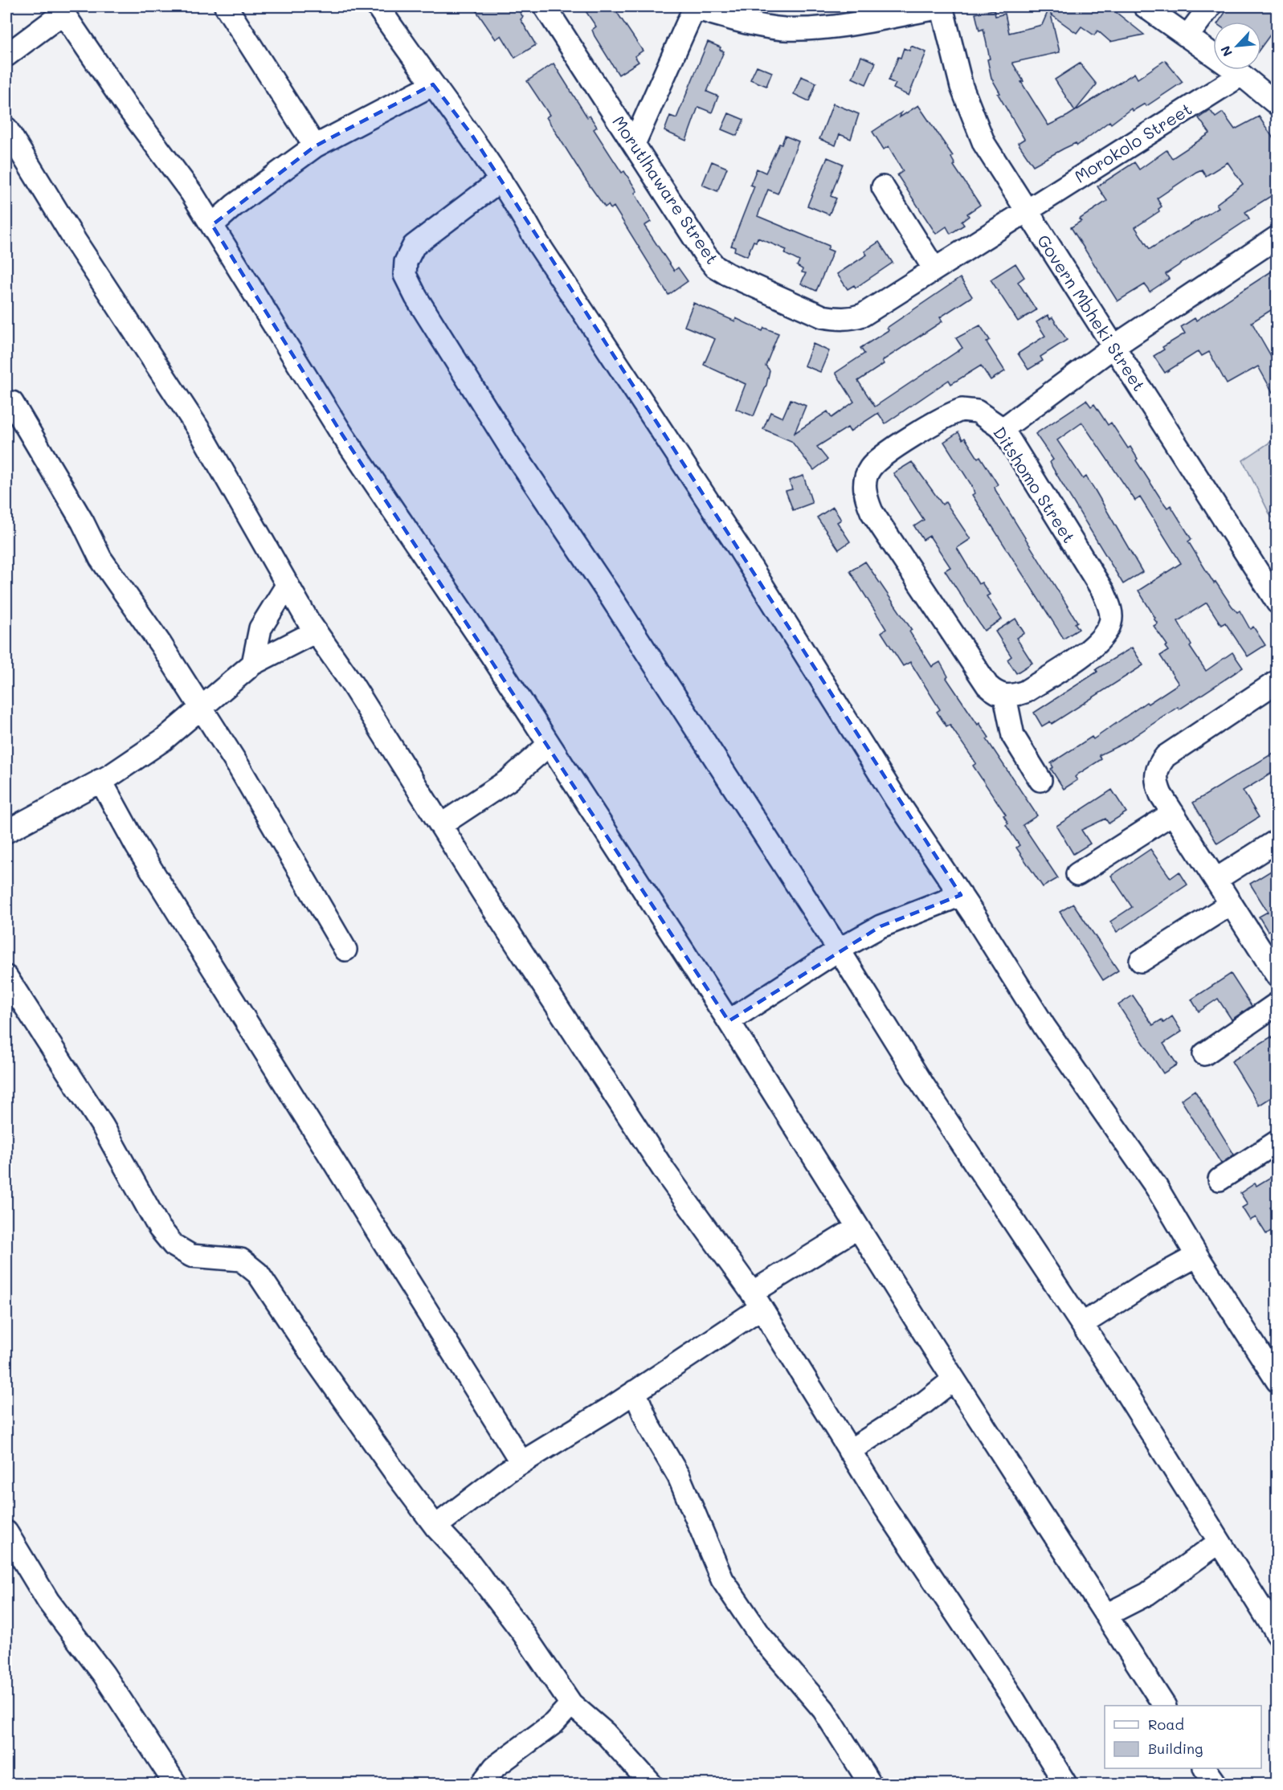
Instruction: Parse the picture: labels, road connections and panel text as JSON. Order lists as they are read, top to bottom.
{
  "streets": {
    "street": [
      "Morokolo Street",
      "Morutlhaware Street",
      "Govern Mbheki Street",
      "Ditshomo Street"
    ]
  },
  "crossings": [
    ["Morokolo Street", "Morutlhaware Street"],
    ["Morokolo Street", "Govern Mbheki Street"],
    ["Morutlhaware Street", "Govern Mbheki Street"]
  ],
  "legend": ["Road", "Building"],
  "north": "bottom left"
}
